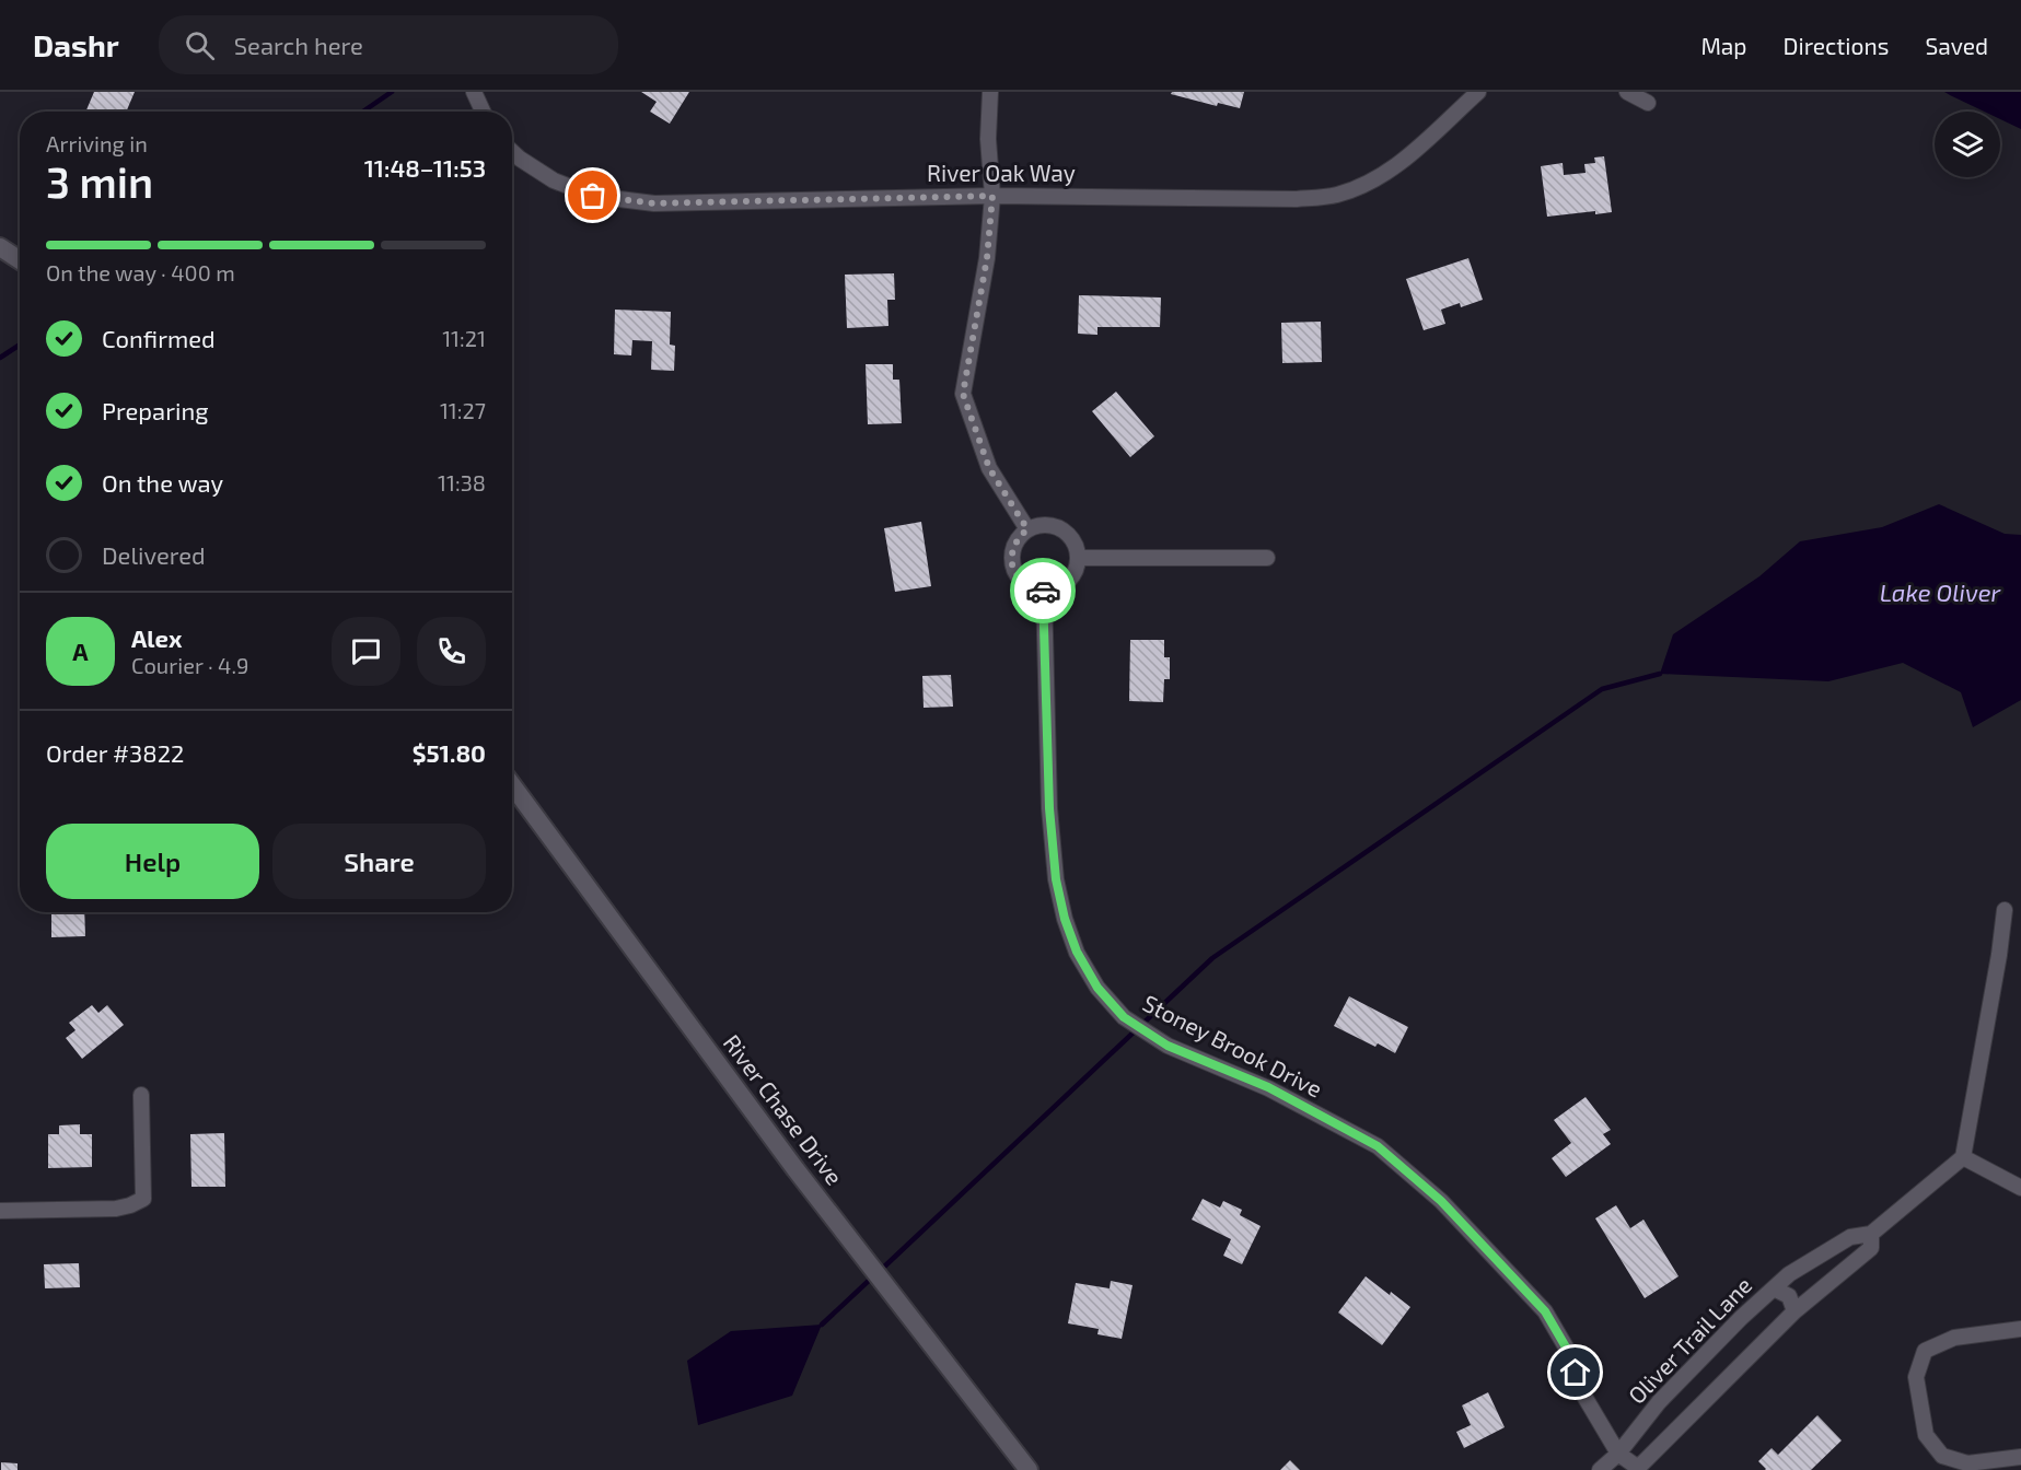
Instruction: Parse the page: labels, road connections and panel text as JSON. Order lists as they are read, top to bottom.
{
  "streets": {
    "street": [
      "River Oak Way",
      "Stoney Brook Drive",
      "River Chase Drive",
      "Oliver Trail Lane"
    ]
  },
  "crossings": [
    ["Stoney Brook Drive", "Oliver Trail Lane"]
  ],
  "water": ["Lake Oliver"],
  "page": {
    "header": "Dashr",
    "search": "Search here",
    "nav": ["Map", "Directions", "Saved"],
    "heading": ["3 min", "Arriving in", "11:48–11:53"],
    "panel": [
      "Alex",
      "Courier · 4.9",
      "Order #3822",
      "$51.80"
    ],
    "bar": "On the way · 400 m",
    "list": [
      ["Confirmed", "11:21"],
      ["Preparing", "11:27"],
      ["On the way", "11:38"],
      "Delivered"
    ],
    "round": "A",
    "buttons": ["Help", "Share"]
  }
}
